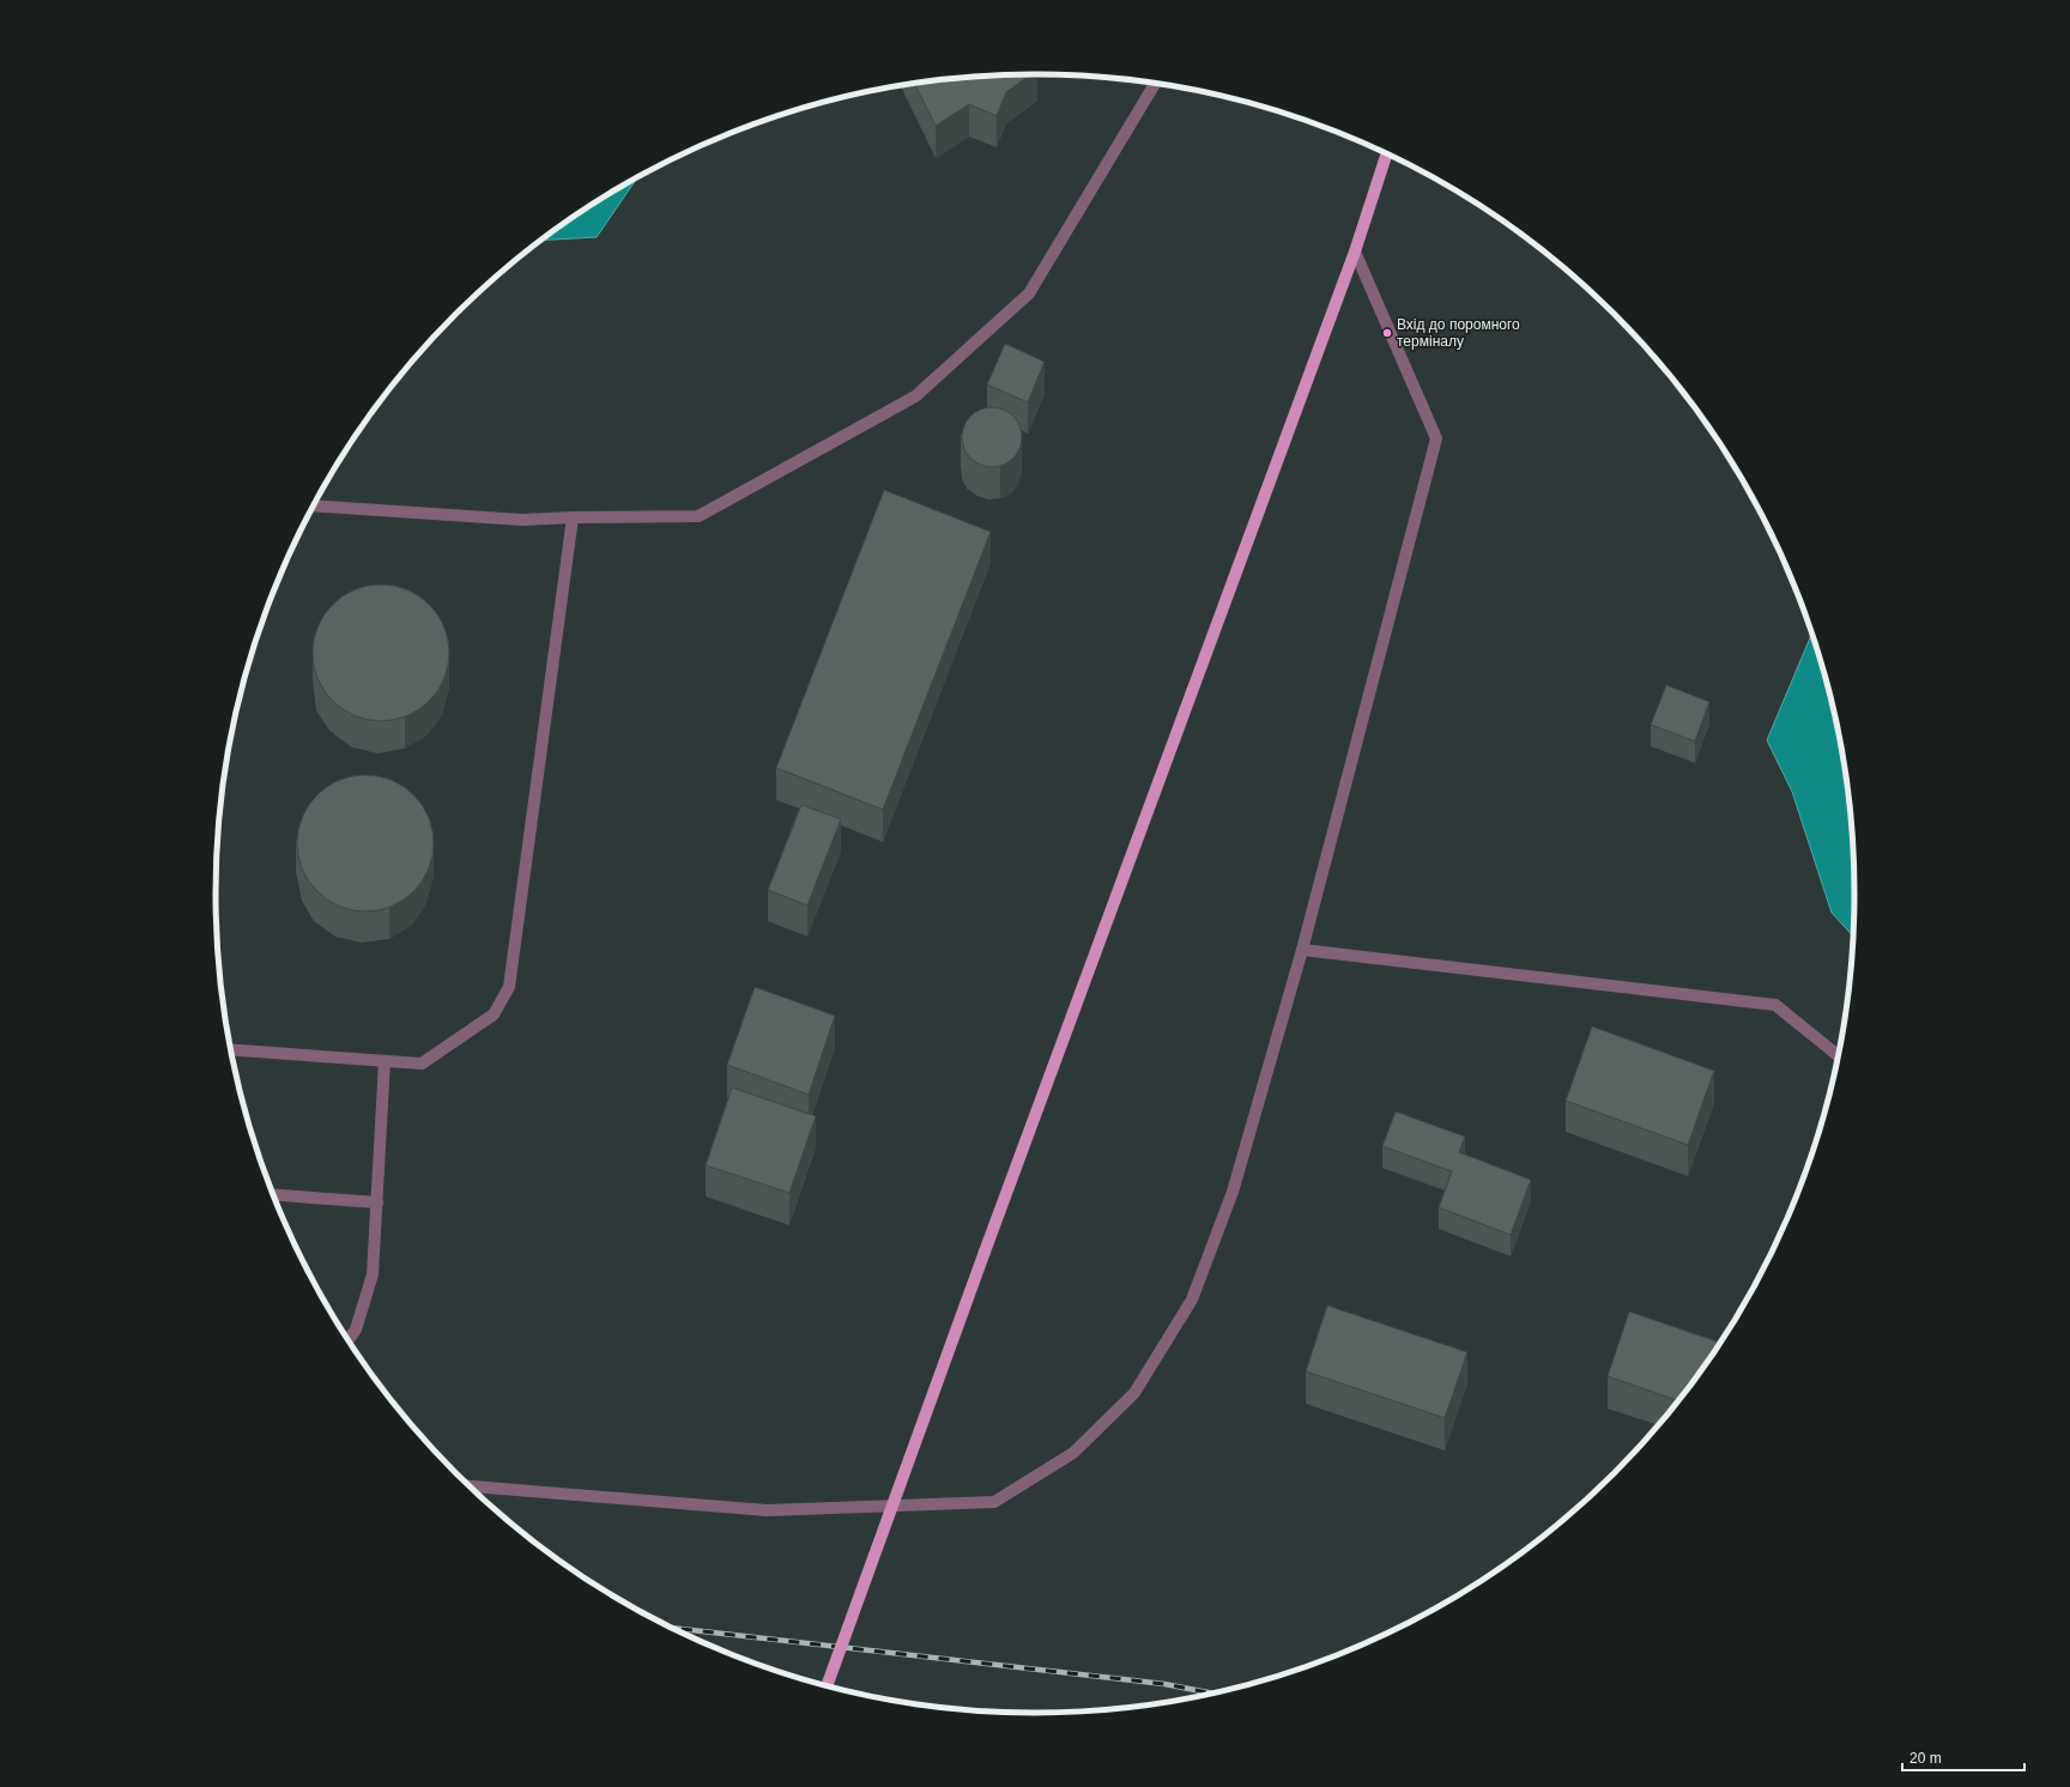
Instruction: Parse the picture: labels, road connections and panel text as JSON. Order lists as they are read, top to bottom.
{
  "places": ["Вхід до поромного терміналу"],
  "scale_bar": "20 m"
}
